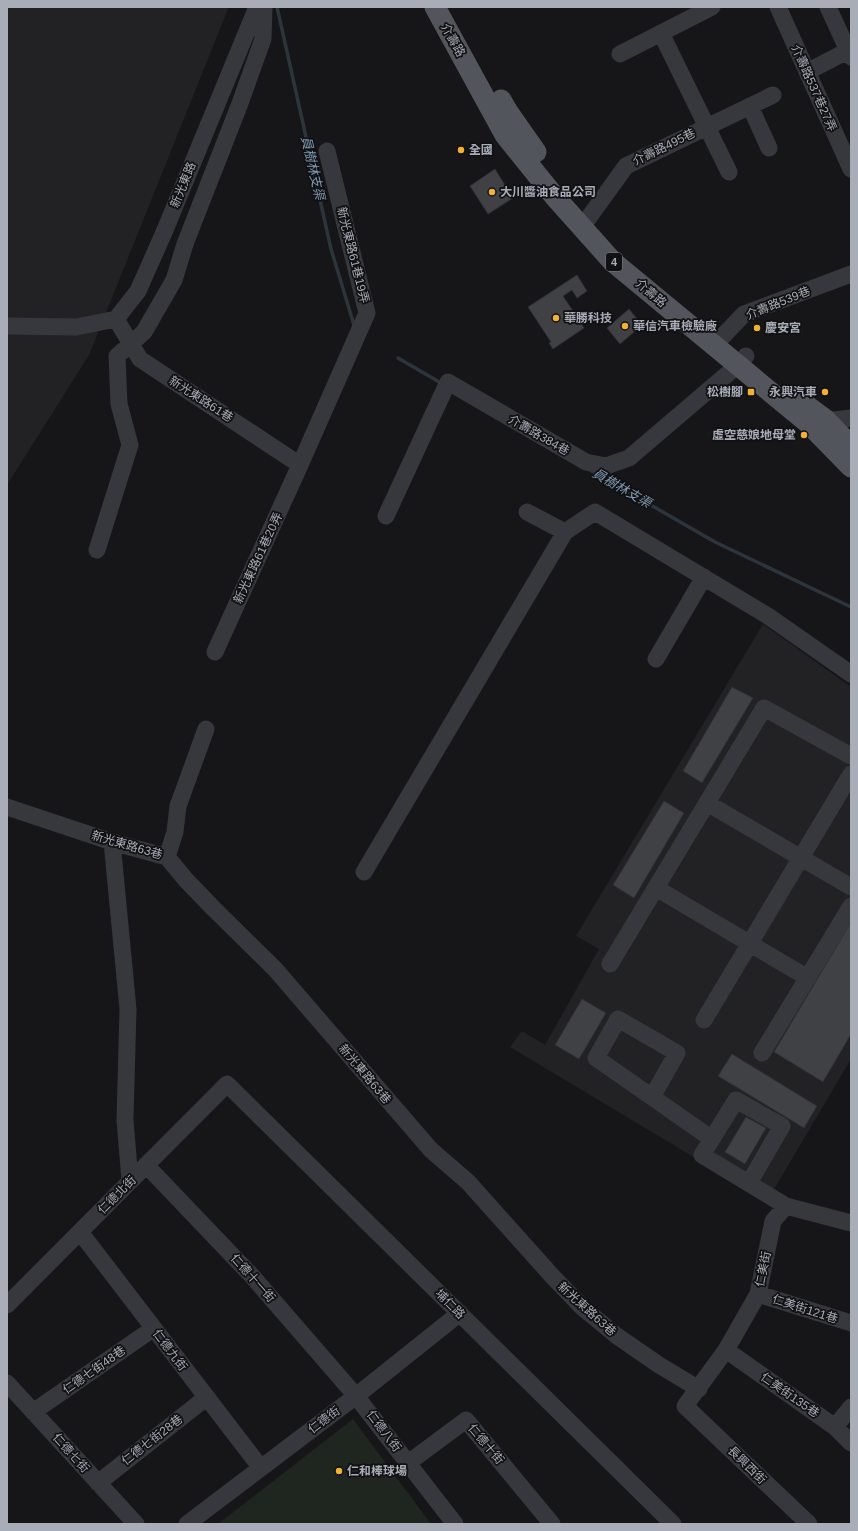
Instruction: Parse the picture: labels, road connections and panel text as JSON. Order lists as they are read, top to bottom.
{
  "streets": {
    "main road": ["介壽路", "4"],
    "street": [
      "介壽路537巷27弄",
      "介壽路495巷",
      "新光東路",
      "新光東路61巷19弄",
      "介壽路539巷",
      "新光東路61巷",
      "介壽路384巷",
      "新光東路61巷20弄",
      "新光東路63巷",
      "仁德北街",
      "仁美街",
      "仁德十一街",
      "埔仁路",
      "仁美街121巷",
      "仁德九街",
      "仁德七街48巷",
      "仁美街135巷",
      "仁德街",
      "仁德八街",
      "仁德七街28巷",
      "仁德十街",
      "仁德七街",
      "長興西街"
    ]
  },
  "crossings": [
    ["介壽路", "介壽路495巷"],
    ["介壽路", "介壽路539巷"],
    ["介壽路", "介壽路384巷"],
    ["新光東路", "新光東路61巷"],
    ["新光東路61巷19弄", "新光東路61巷"],
    ["新光東路61巷19弄", "新光東路61巷20弄"],
    ["新光東路61巷", "新光東路61巷20弄"],
    ["新光東路63巷", "仁美街"],
    ["仁德北街", "仁德十一街"],
    ["仁德北街", "埔仁路"],
    ["仁德北街", "仁德九街"],
    ["仁美街", "仁美街121巷"],
    ["仁美街", "仁美街135巷"],
    ["仁美街", "長興西街"],
    ["仁德十一街", "仁德街"],
    ["仁德十一街", "仁德八街"],
    ["埔仁路", "仁德街"],
    ["仁德九街", "仁德七街48巷"],
    ["仁德九街", "仁德街"],
    ["仁德九街", "仁德七街28巷"],
    ["仁德七街48巷", "仁德七街"],
    ["仁德街", "仁德八街"],
    ["仁德八街", "仁德十街"],
    ["仁德七街28巷", "仁德七街"]
  ],
  "water": ["員樹林支渠"],
  "places": {
    "other": [
      "全國",
      "大川醬油食品公司",
      "華勝科技",
      "華信汽車檢驗廠",
      "慶安宮",
      "永興汽車",
      "虛空慈娘地母堂",
      "仁和棒球場"
    ],
    "transit": ["松樹腳"]
  }
}
